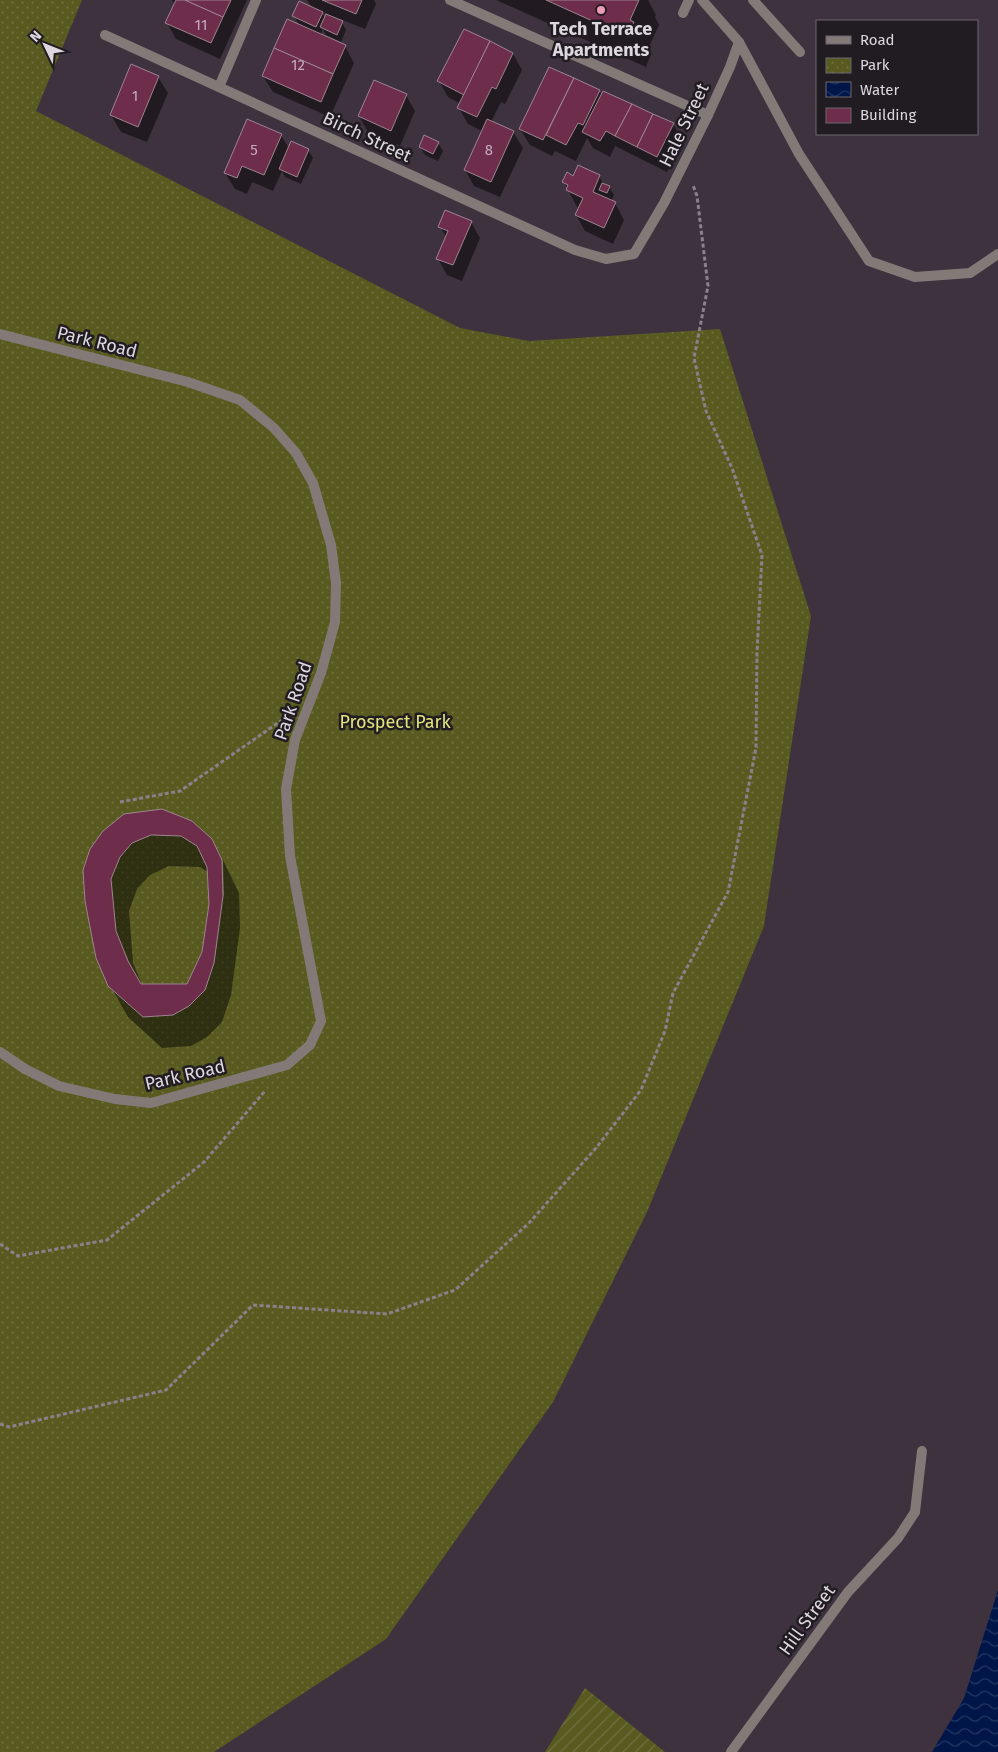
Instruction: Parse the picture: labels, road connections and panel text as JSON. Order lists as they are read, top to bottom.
{
  "streets": {
    "street": [
      "Hale Street",
      "Birch Street",
      "Park Road",
      "Hill Street"
    ]
  },
  "crossings": [
    ["Hale Street", "Birch Street"]
  ],
  "parks": ["Prospect Park"],
  "places": ["Tech Terrace Apartments"],
  "house_numbers": [
    "11",
    "12",
    "1",
    "5",
    "8"
  ],
  "legend": [
    "Road",
    "Park",
    "Water",
    "Building"
  ],
  "north": "top left"
}
